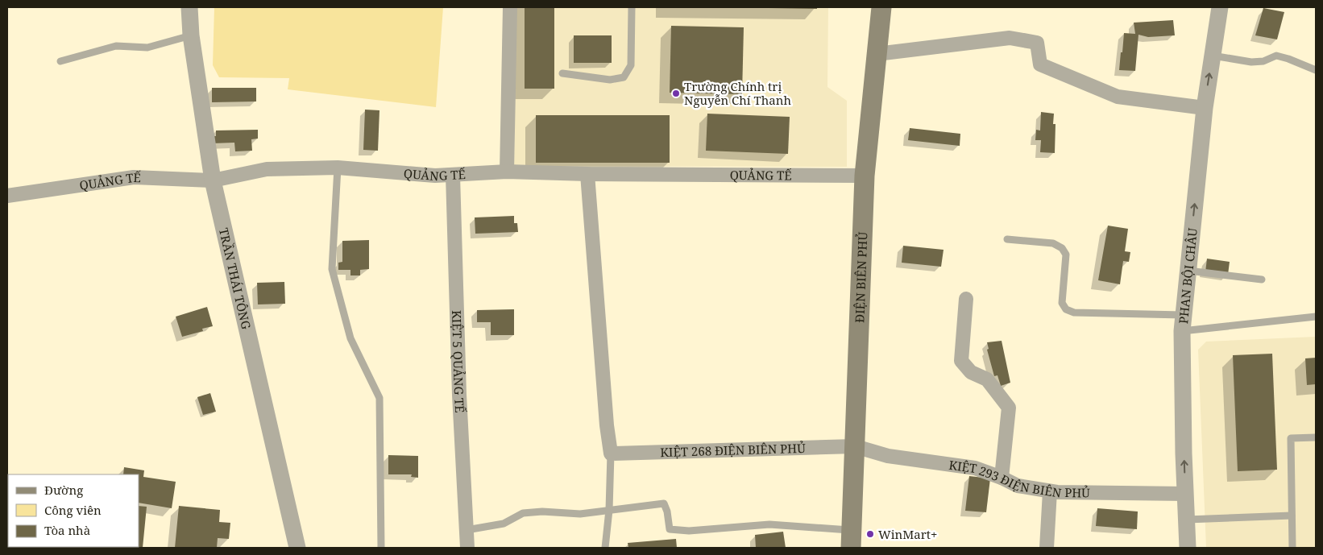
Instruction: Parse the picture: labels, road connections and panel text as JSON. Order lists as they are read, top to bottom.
{
  "streets": {
    "main road": ["ĐIỆN BIÊN PHỦ"],
    "street": [
      "QUẢNG TẾ",
      "PHAN BỘI CHÂU",
      "TRẦN THÁI TÔNG",
      "KIỆT 5 QUẢNG TẾ",
      "KIỆT 268 ĐIỆN BIÊN PHỦ",
      "KIỆT 293 ĐIỆN BIÊN PHỦ"
    ]
  },
  "crossings": [
    ["QUẢNG TẾ", "ĐIỆN BIÊN PHỦ"],
    ["QUẢNG TẾ", "TRẦN THÁI TÔNG"],
    ["QUẢNG TẾ", "KIỆT 5 QUẢNG TẾ"],
    ["ĐIỆN BIÊN PHỦ", "KIỆT 268 ĐIỆN BIÊN PHỦ"],
    ["ĐIỆN BIÊN PHỦ", "KIỆT 293 ĐIỆN BIÊN PHỦ"],
    ["PHAN BỘI CHÂU", "KIỆT 293 ĐIỆN BIÊN PHỦ"],
    ["KIỆT 268 ĐIỆN BIÊN PHỦ", "KIỆT 293 ĐIỆN BIÊN PHỦ"]
  ],
  "one_way": ["PHAN BỘI CHÂU"],
  "places": ["Trường Chính trị Nguyễn Chí Thanh", "WinMart+"],
  "legend": ["Đường", "Công viên", "Tòa nhà"]
}
